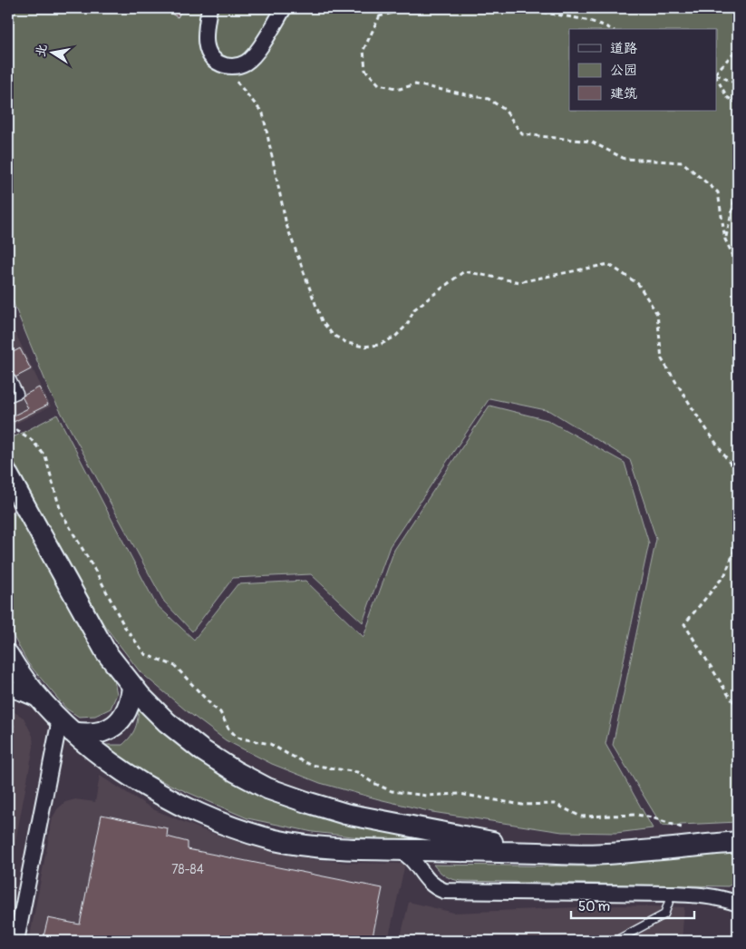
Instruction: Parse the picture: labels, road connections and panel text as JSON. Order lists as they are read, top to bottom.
{
  "house_numbers": ["78-84"],
  "legend": ["道路", "公园", "建筑"],
  "scale_bar": "50 m",
  "north": "left"
}
